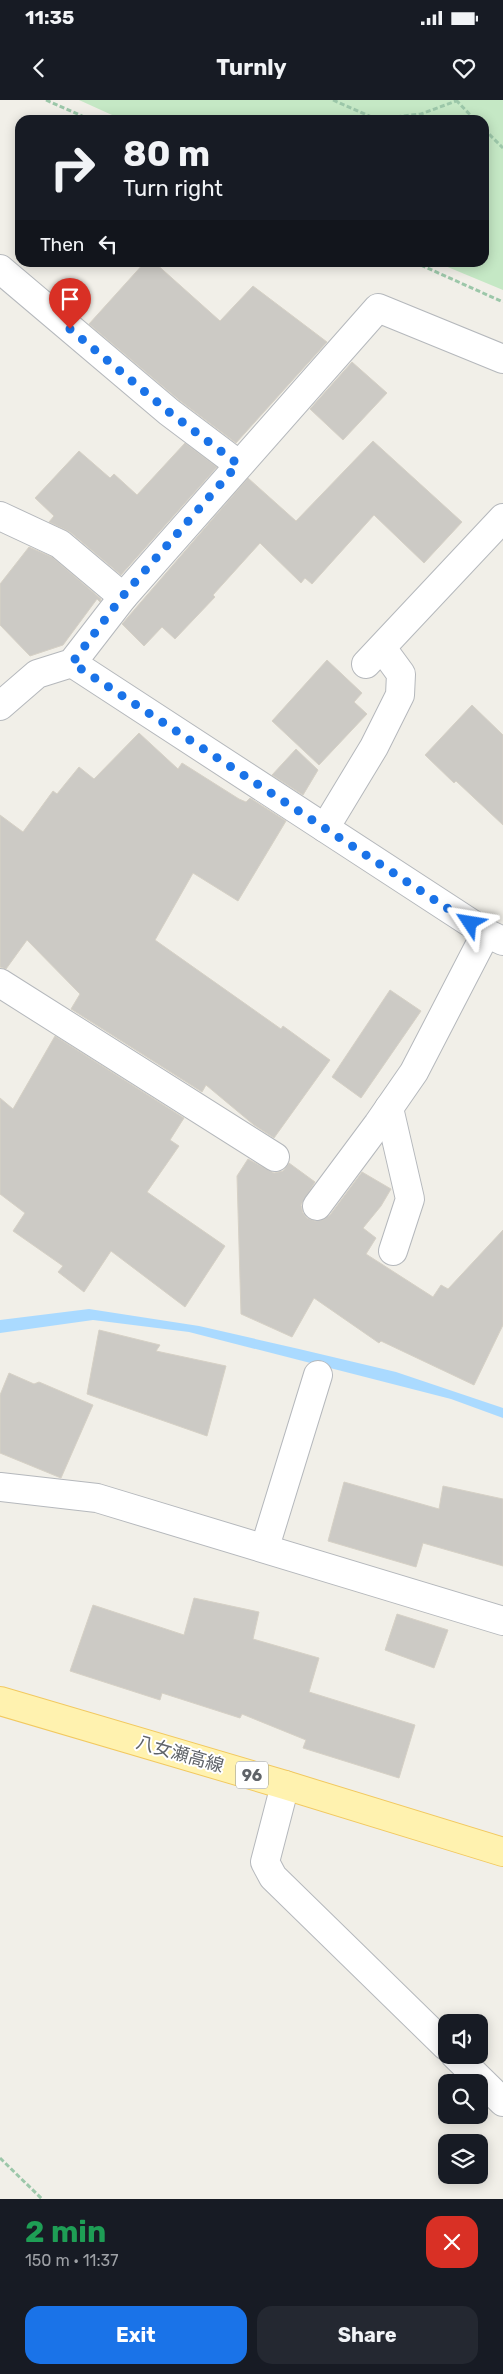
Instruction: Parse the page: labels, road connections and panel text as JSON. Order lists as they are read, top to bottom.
{
  "streets": {
    "main road": ["八女瀬高線", "96"]
  },
  "page": {
    "status": "11:35",
    "header": "Turnly",
    "turn": ["80 m", "Turn right"],
    "then": "Then",
    "heading": ["2 min", "150 m · 11:37"],
    "buttons": ["Exit", "Share"]
  }
}
